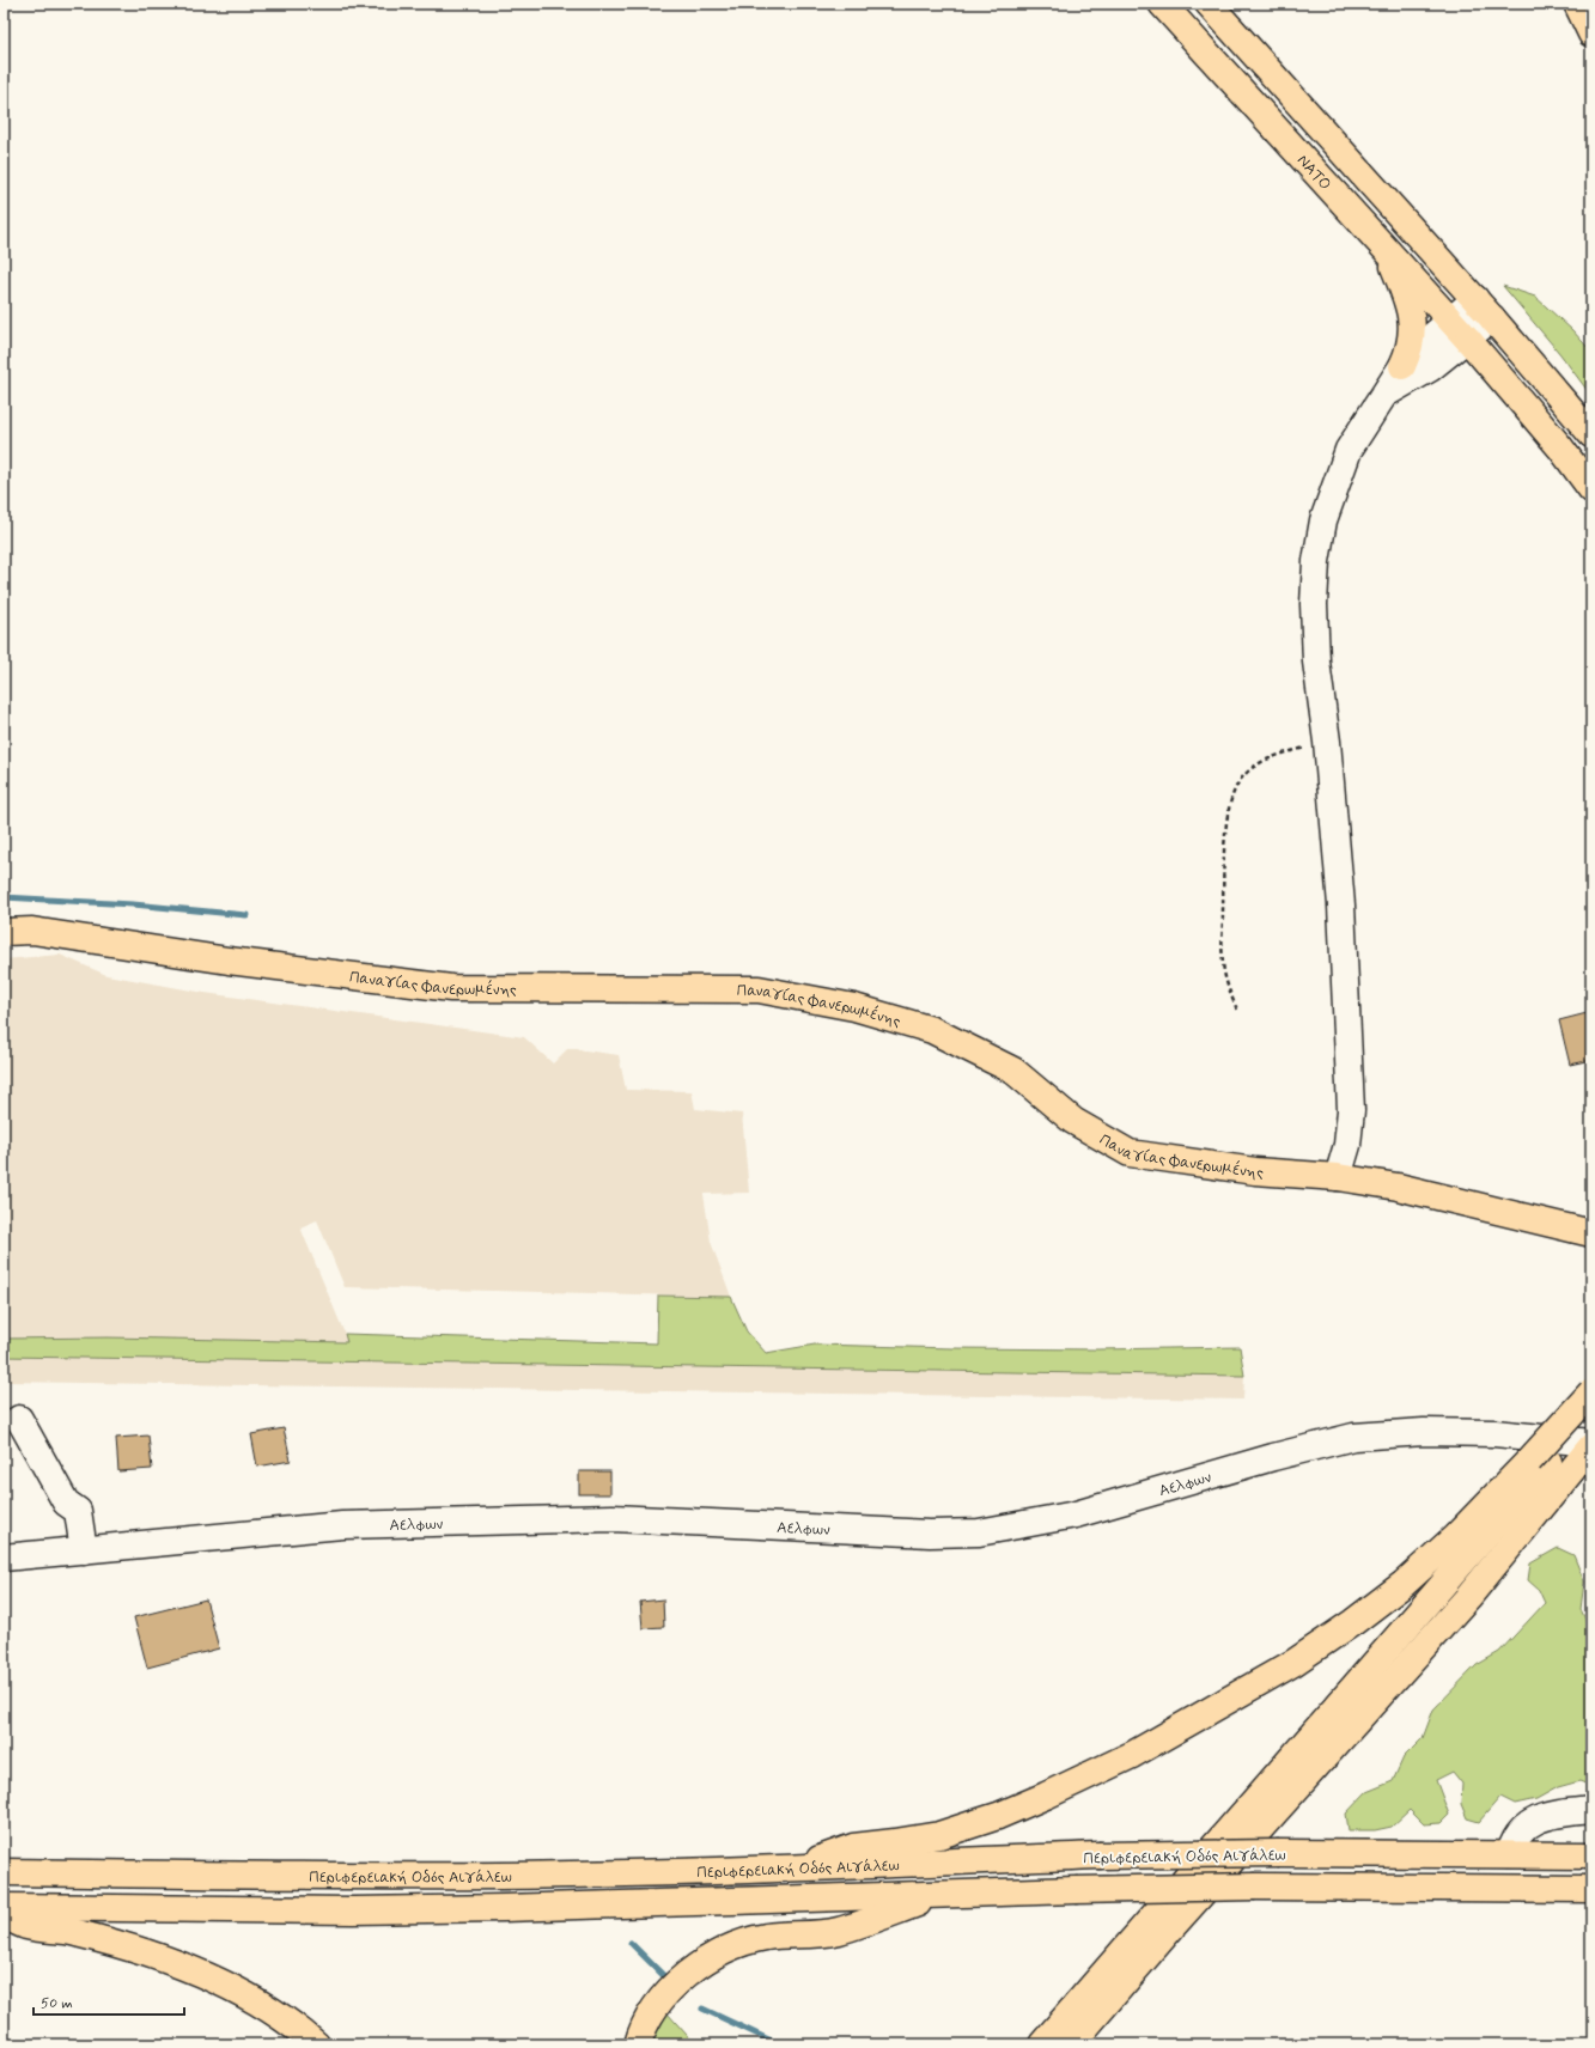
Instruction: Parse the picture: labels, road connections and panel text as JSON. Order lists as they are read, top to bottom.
{
  "streets": {
    "main road": ["ΝΑΤΟ", "Παναγίας Φανερωμένης", "Περιφερειακή Οδός Αιγάλεω"],
    "street": ["Αελφων"]
  },
  "scale_bar": "50 m"
}
